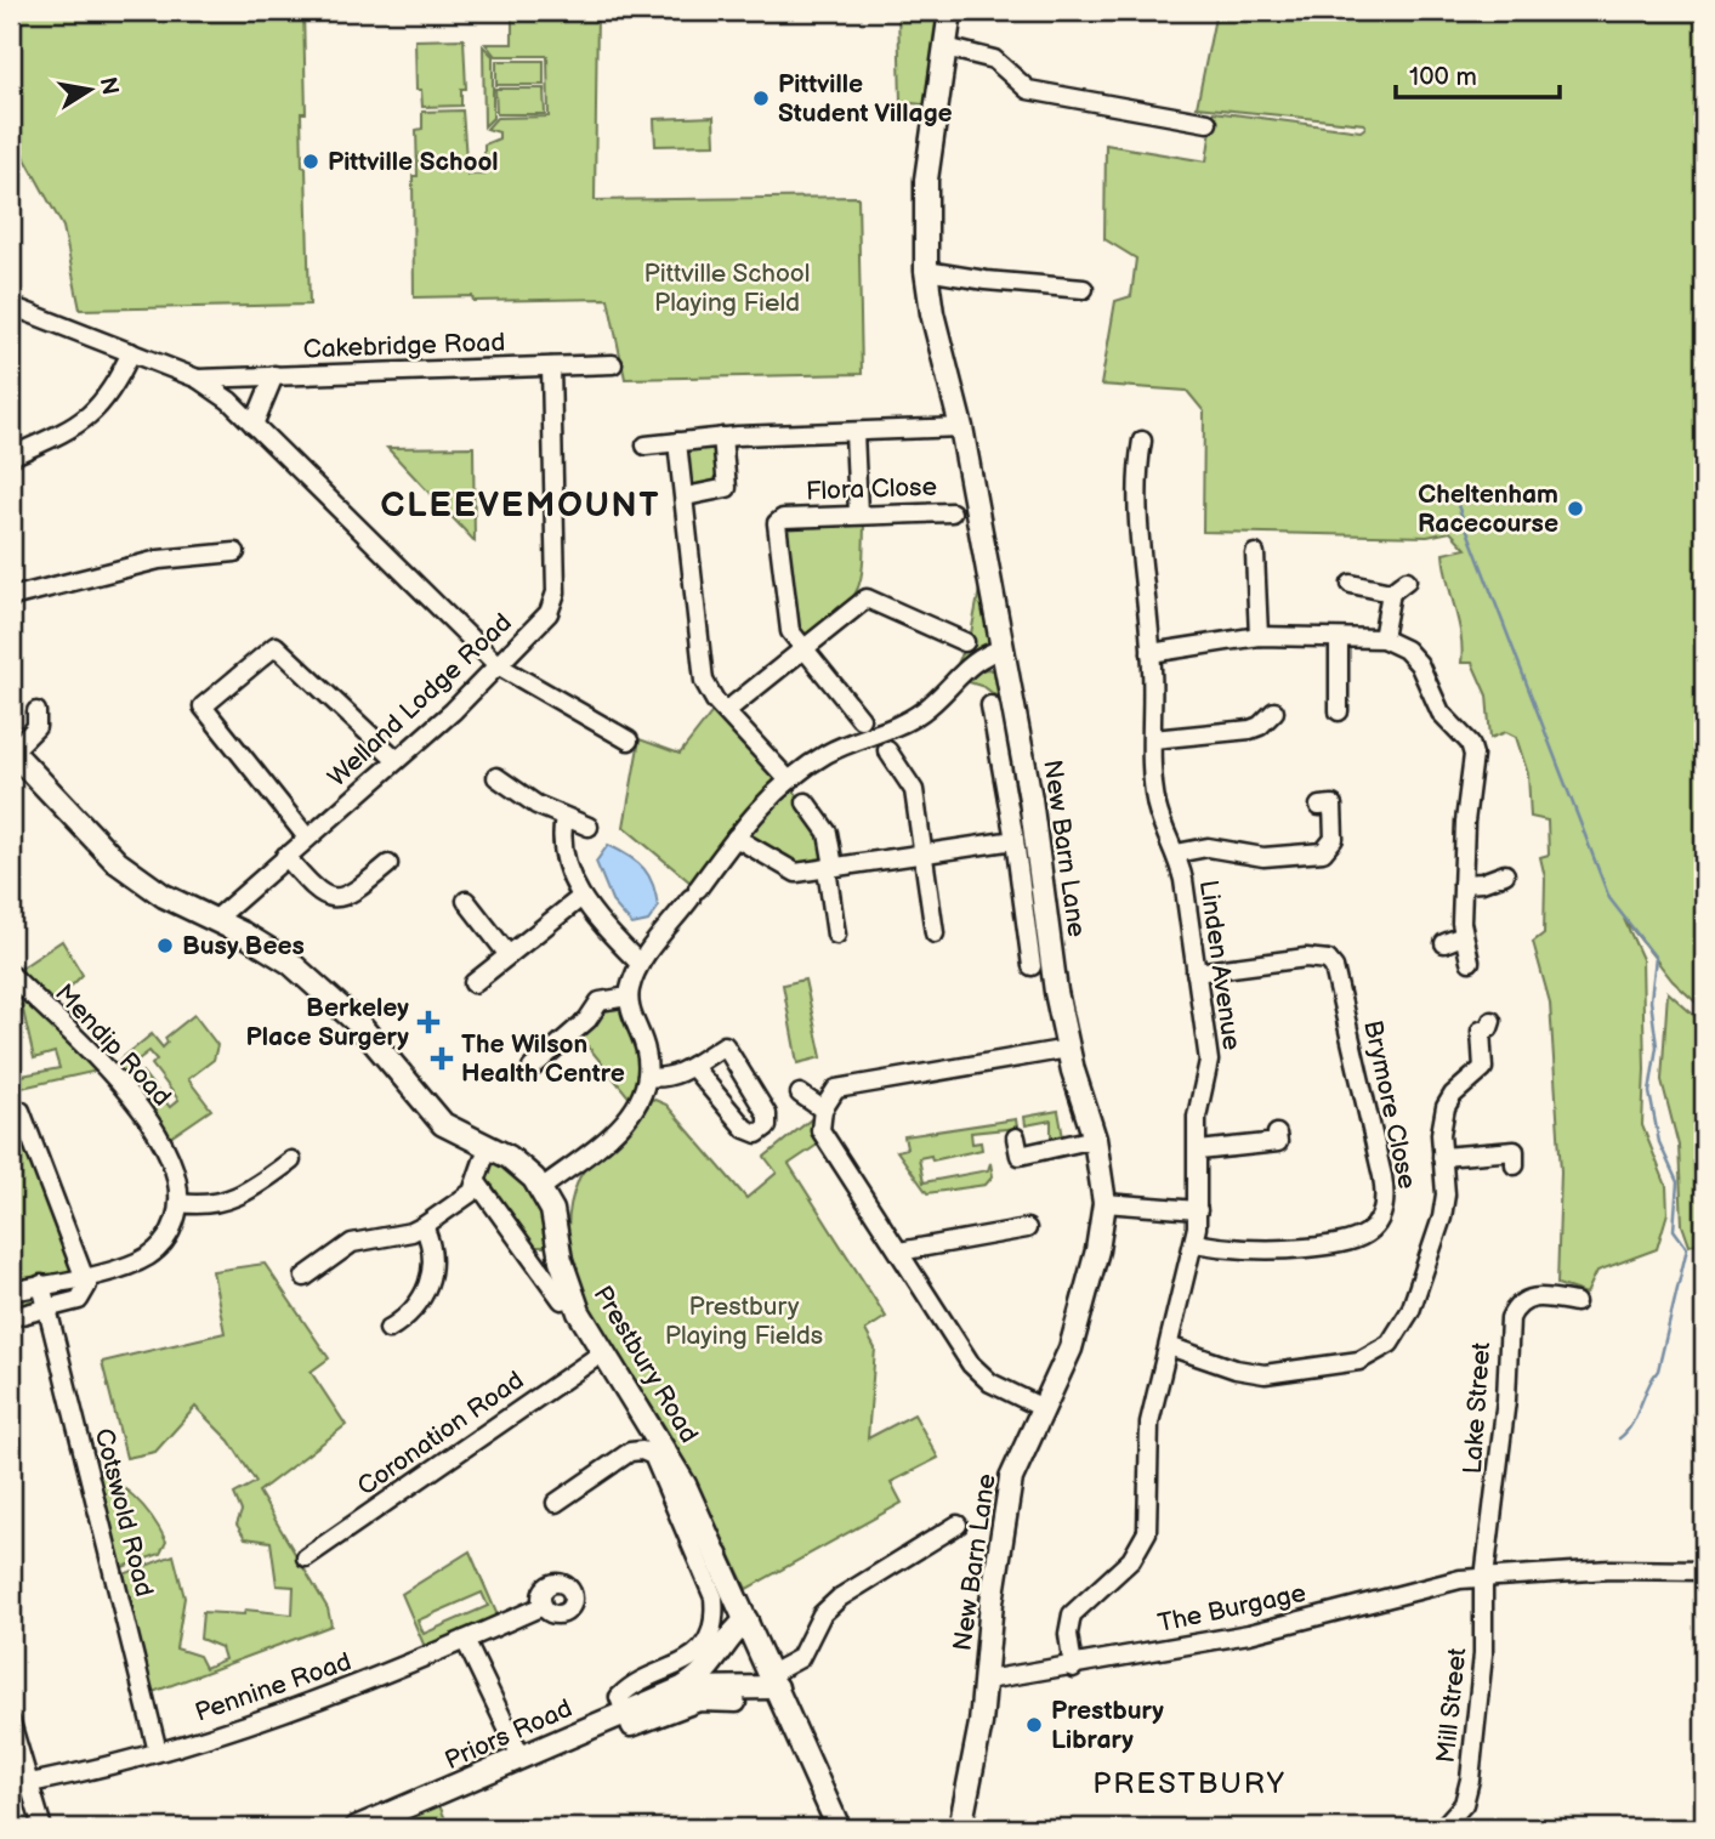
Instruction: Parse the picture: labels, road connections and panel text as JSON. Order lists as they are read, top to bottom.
{
  "streets": {
    "main road": ["New Barn Lane", "Prestbury Road", "Priors Road"],
    "street": [
      "Cakebridge Road",
      "Flora Close",
      "Welland Lodge Road",
      "Linden Avenue",
      "Mendip Road",
      "Brymore Close",
      "Lake Street",
      "Coronation Road",
      "Cotswold Road",
      "The Burgage",
      "Pennine Road",
      "Mill Street"
    ]
  },
  "crossings": [
    ["Cakebridge Road", "Welland Lodge Road"],
    ["Welland Lodge Road", "Prestbury Road"],
    ["New Barn Lane", "The Burgage"],
    ["Linden Avenue", "Brymore Close"],
    ["Linden Avenue", "The Burgage"],
    ["Prestbury Road", "Coronation Road"],
    ["Prestbury Road", "Priors Road"],
    ["Lake Street", "The Burgage"],
    ["Lake Street", "Mill Street"],
    ["Cotswold Road", "Pennine Road"],
    ["The Burgage", "Mill Street"]
  ],
  "districts": ["CLEEVEMOUNT", "PRESTBURY"],
  "parks": ["Pittville School Playing Field", "Prestbury Playing Fields"],
  "places": {
    "other": [
      "Pittville Student Village",
      "Pittville School",
      "Cheltenham Racecourse",
      "Busy Bees",
      "Prestbury Library"
    ],
    "health": ["Berkeley Place Surgery", "The Wilson Health Centre"]
  },
  "scale_bar": "100 m",
  "north": "right"
}
